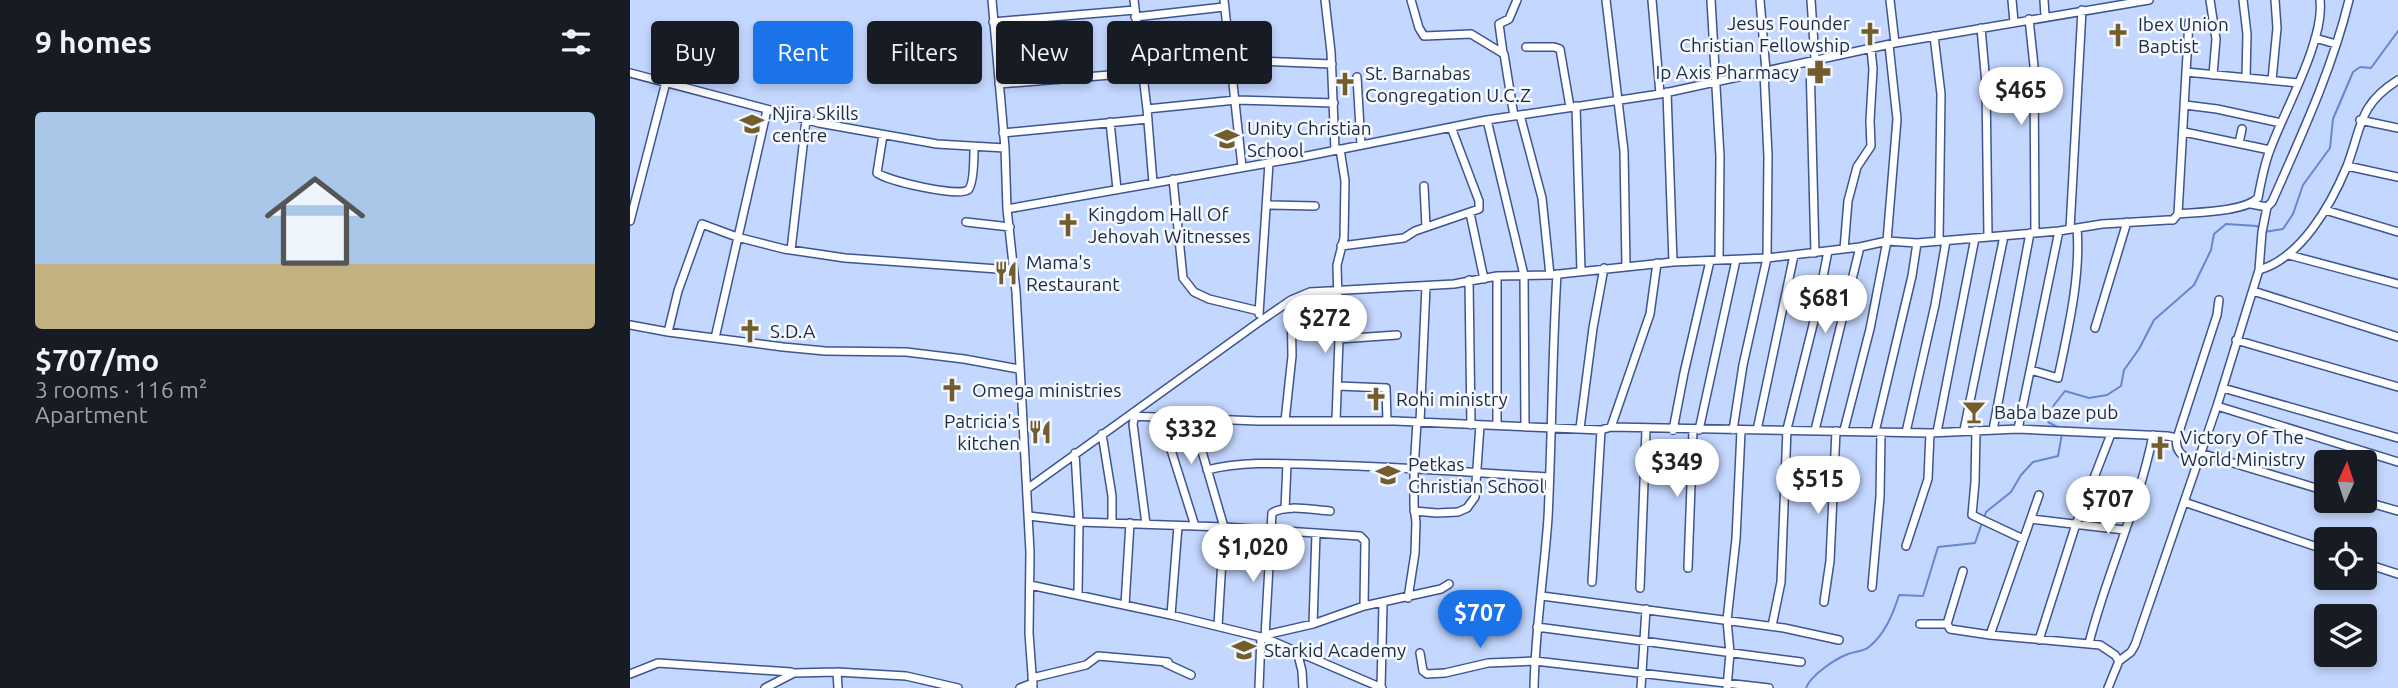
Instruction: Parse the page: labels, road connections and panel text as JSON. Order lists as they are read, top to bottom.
{
  "places": {
    "church": [
      "Jesus Founder Christian Fellowship",
      "Ibex Union Baptist",
      "St. Barnabas Congregation U.C.Z",
      "Kingdom Hall Of Jehovah Witnesses",
      "S.D.A",
      "Omega ministries",
      "Rohi ministry",
      "Victory Of The World Ministry"
    ],
    "pharmacy": ["Ip Axis Pharmacy"],
    "school or university": [
      "Njira Skills centre",
      "Unity Christian School",
      "Petkas Christian School",
      "Starkid Academy"
    ],
    "restaurant": ["Mama's Restaurant", "Patricia's kitchen"],
    "bar": ["Baba baze pub"]
  },
  "north": "top",
  "page": {
    "heading": "9 homes",
    "chip": [
      "Buy",
      "Rent",
      "Filters",
      "New",
      "Apartment"
    ],
    "price": [
      "$465",
      "$681",
      "$272",
      "$332",
      "$349",
      "$515",
      "$707",
      "$1,020",
      "$707"
    ],
    "list": [
      {
        "name": "$707/mo",
        "note": "3 rooms · 116 m² · Apartment"
      }
    ]
  }
}
